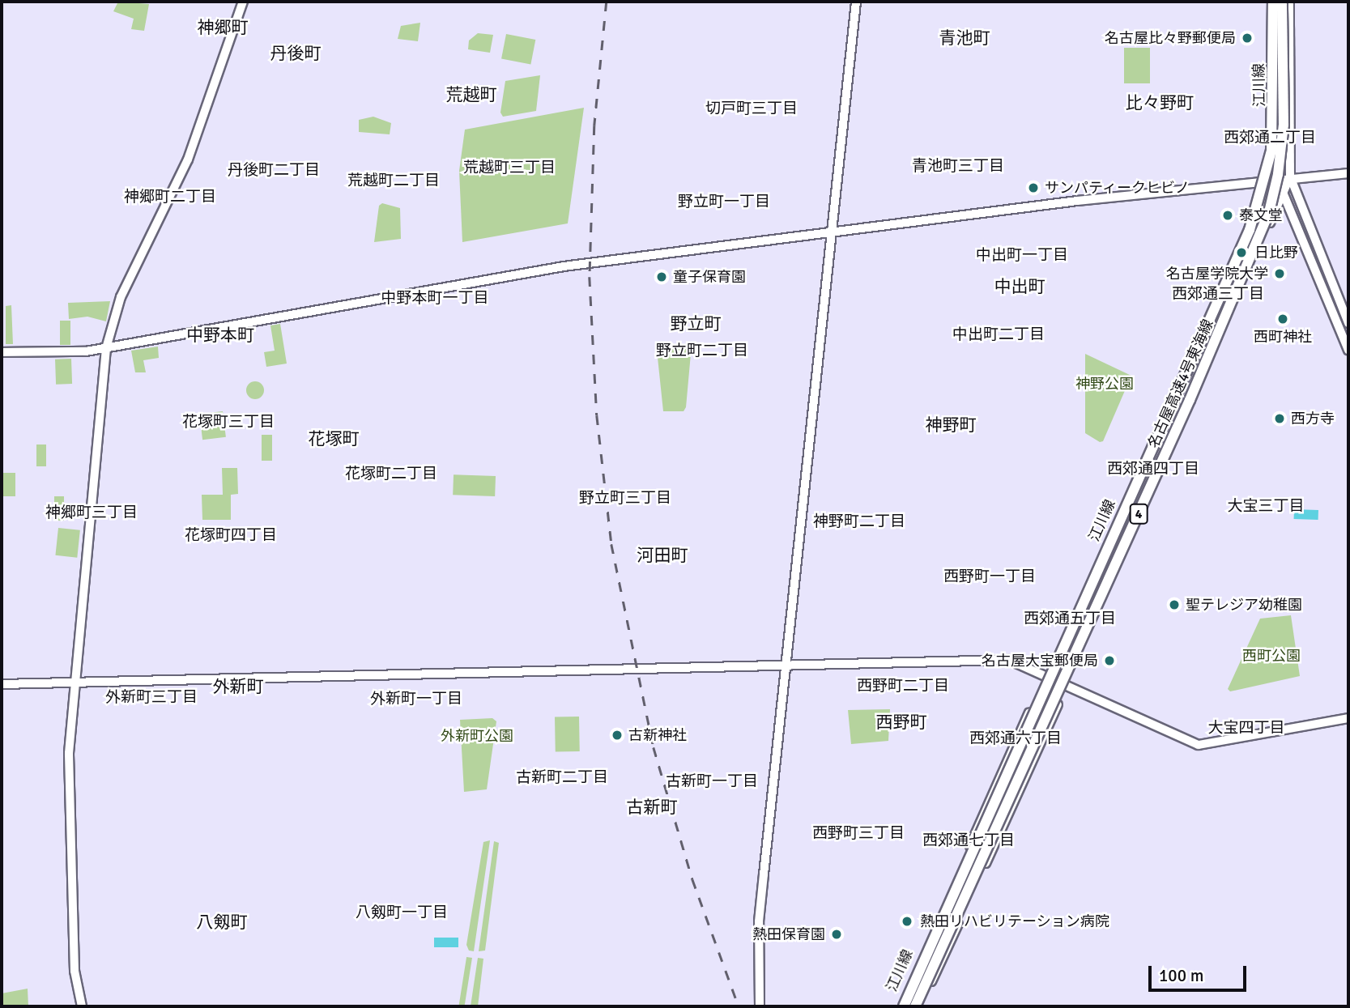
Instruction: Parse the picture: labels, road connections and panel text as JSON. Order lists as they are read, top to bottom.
{
  "streets": {
    "highway": ["名古屋高速4号東海線", "4"],
    "main road": ["江川線"]
  },
  "crossings": [
    ["江川線", "名古屋高速4号東海線"]
  ],
  "districts": [
    "神郷町",
    "青池町",
    "丹後町",
    "荒越町",
    "比々野町",
    "切戸町三丁目",
    "西郊通二丁目",
    "青池町三丁目",
    "荒越町三丁目",
    "丹後町二丁目",
    "荒越町二丁目",
    "神郷町二丁目",
    "野立町一丁目",
    "中出町一丁目",
    "中出町",
    "西郊通三丁目",
    "中野本町一丁目",
    "野立町",
    "中野本町",
    "中出町二丁目",
    "野立町二丁目",
    "花塚町三丁目",
    "神野町",
    "花塚町",
    "西郊通四丁目",
    "花塚町二丁目",
    "野立町三丁目",
    "大宝三丁目",
    "神郷町三丁目",
    "神野町二丁目",
    "花塚町四丁目",
    "河田町",
    "西野町一丁目",
    "西郊通五丁目",
    "外新町",
    "西野町二丁目",
    "外新町三丁目",
    "外新町一丁目",
    "西野町",
    "大宝四丁目",
    "西郊通六丁目",
    "古新町二丁目",
    "古新町一丁目",
    "古新町",
    "西野町三丁目",
    "西郊通七丁目",
    "八剱町一丁目",
    "八剱町"
  ],
  "parks": ["神野公園", "西町公園", "外新町公園"],
  "places": [
    "名古屋比々野郵便局",
    "サンパティークヒビノ",
    "泰文堂",
    "日比野",
    "名古屋学院大学",
    "童子保育園",
    "西町神社",
    "西方寺",
    "聖テレジア幼稚園",
    "名古屋大宝郵便局",
    "古新神社",
    "熱田リハビリテーション病院",
    "熱田保育園"
  ],
  "scale_bar": "100 m"
}
